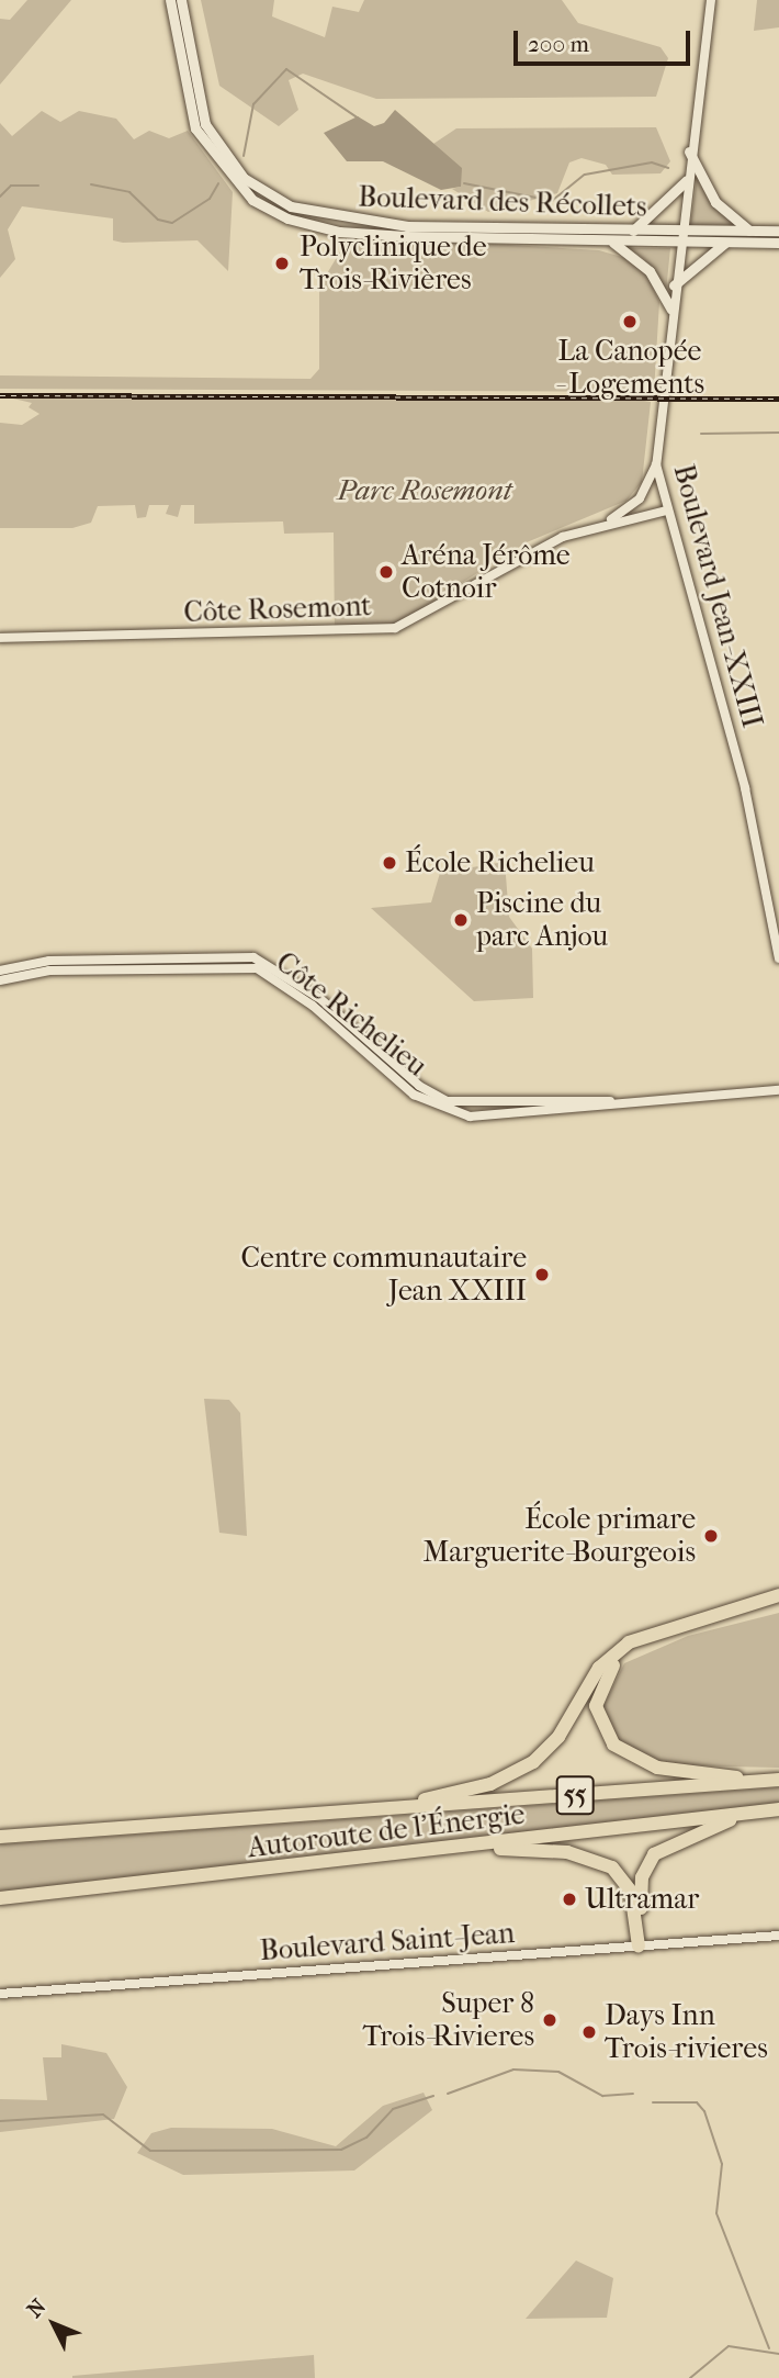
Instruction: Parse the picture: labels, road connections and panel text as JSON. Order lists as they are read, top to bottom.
{
  "streets": {
    "highway": ["55", "Autoroute de l'Énergie"],
    "main road": ["Boulevard des Récollets"],
    "street": [
      "Boulevard Jean-XXIII",
      "Côte Rosemont",
      "Côte Richelieu",
      "Boulevard Saint-Jean"
    ]
  },
  "crossings": [
    ["Boulevard des Récollets", "Boulevard Jean-XXIII"],
    ["Boulevard Jean-XXIII", "Côte Rosemont"]
  ],
  "parks": ["Parc Rosemont"],
  "places": [
    "Polyclinique de Trois-Rivières",
    "La Canopée - Logements",
    "Aréna Jérôme Cotnoir",
    "École Richelieu",
    "Piscine du parc Anjou",
    "Centre communautaire Jean XXIII",
    "École primare Marguerite-Bourgeois",
    "Ultramar",
    "Super 8 Trois-Rivieres",
    "Days Inn Trois-rivieres"
  ],
  "scale_bar": "200 m",
  "north": "top left"
}
